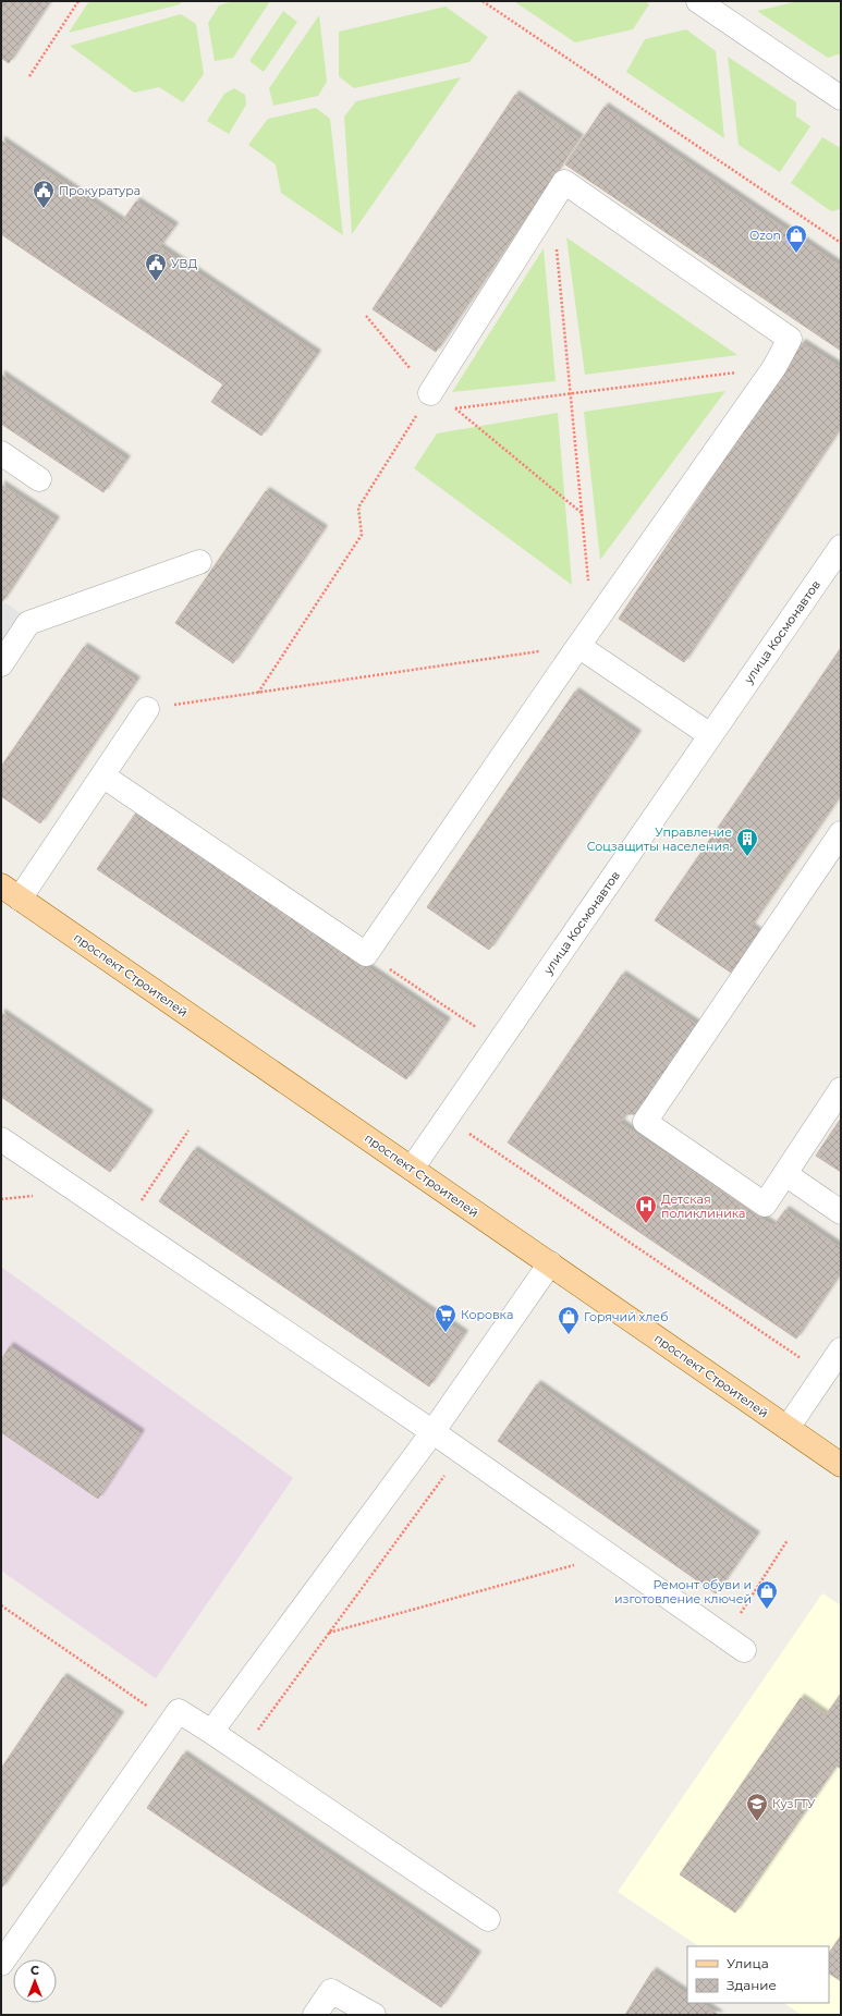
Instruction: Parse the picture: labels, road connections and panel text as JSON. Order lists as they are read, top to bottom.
{
  "streets": {
    "main road": ["проспект Строителей"],
    "street": ["улица Космонавтов"]
  },
  "crossings": [
    ["улица Космонавтов", "проспект Строителей"]
  ],
  "places": {
    "public building": ["Прокуратура", "УВД"],
    "shop": ["Ozon", "Горячий хлеб", "Ремонт обуви и изготовление ключей"],
    "building": ["Управление Соцзащиты населения."],
    "hospital": ["Детская поликлиника"],
    "supermarket": ["Коровка"],
    "school or university": ["КузГТУ"]
  },
  "legend": ["Улица", "Здание"],
  "north": "top"
}
